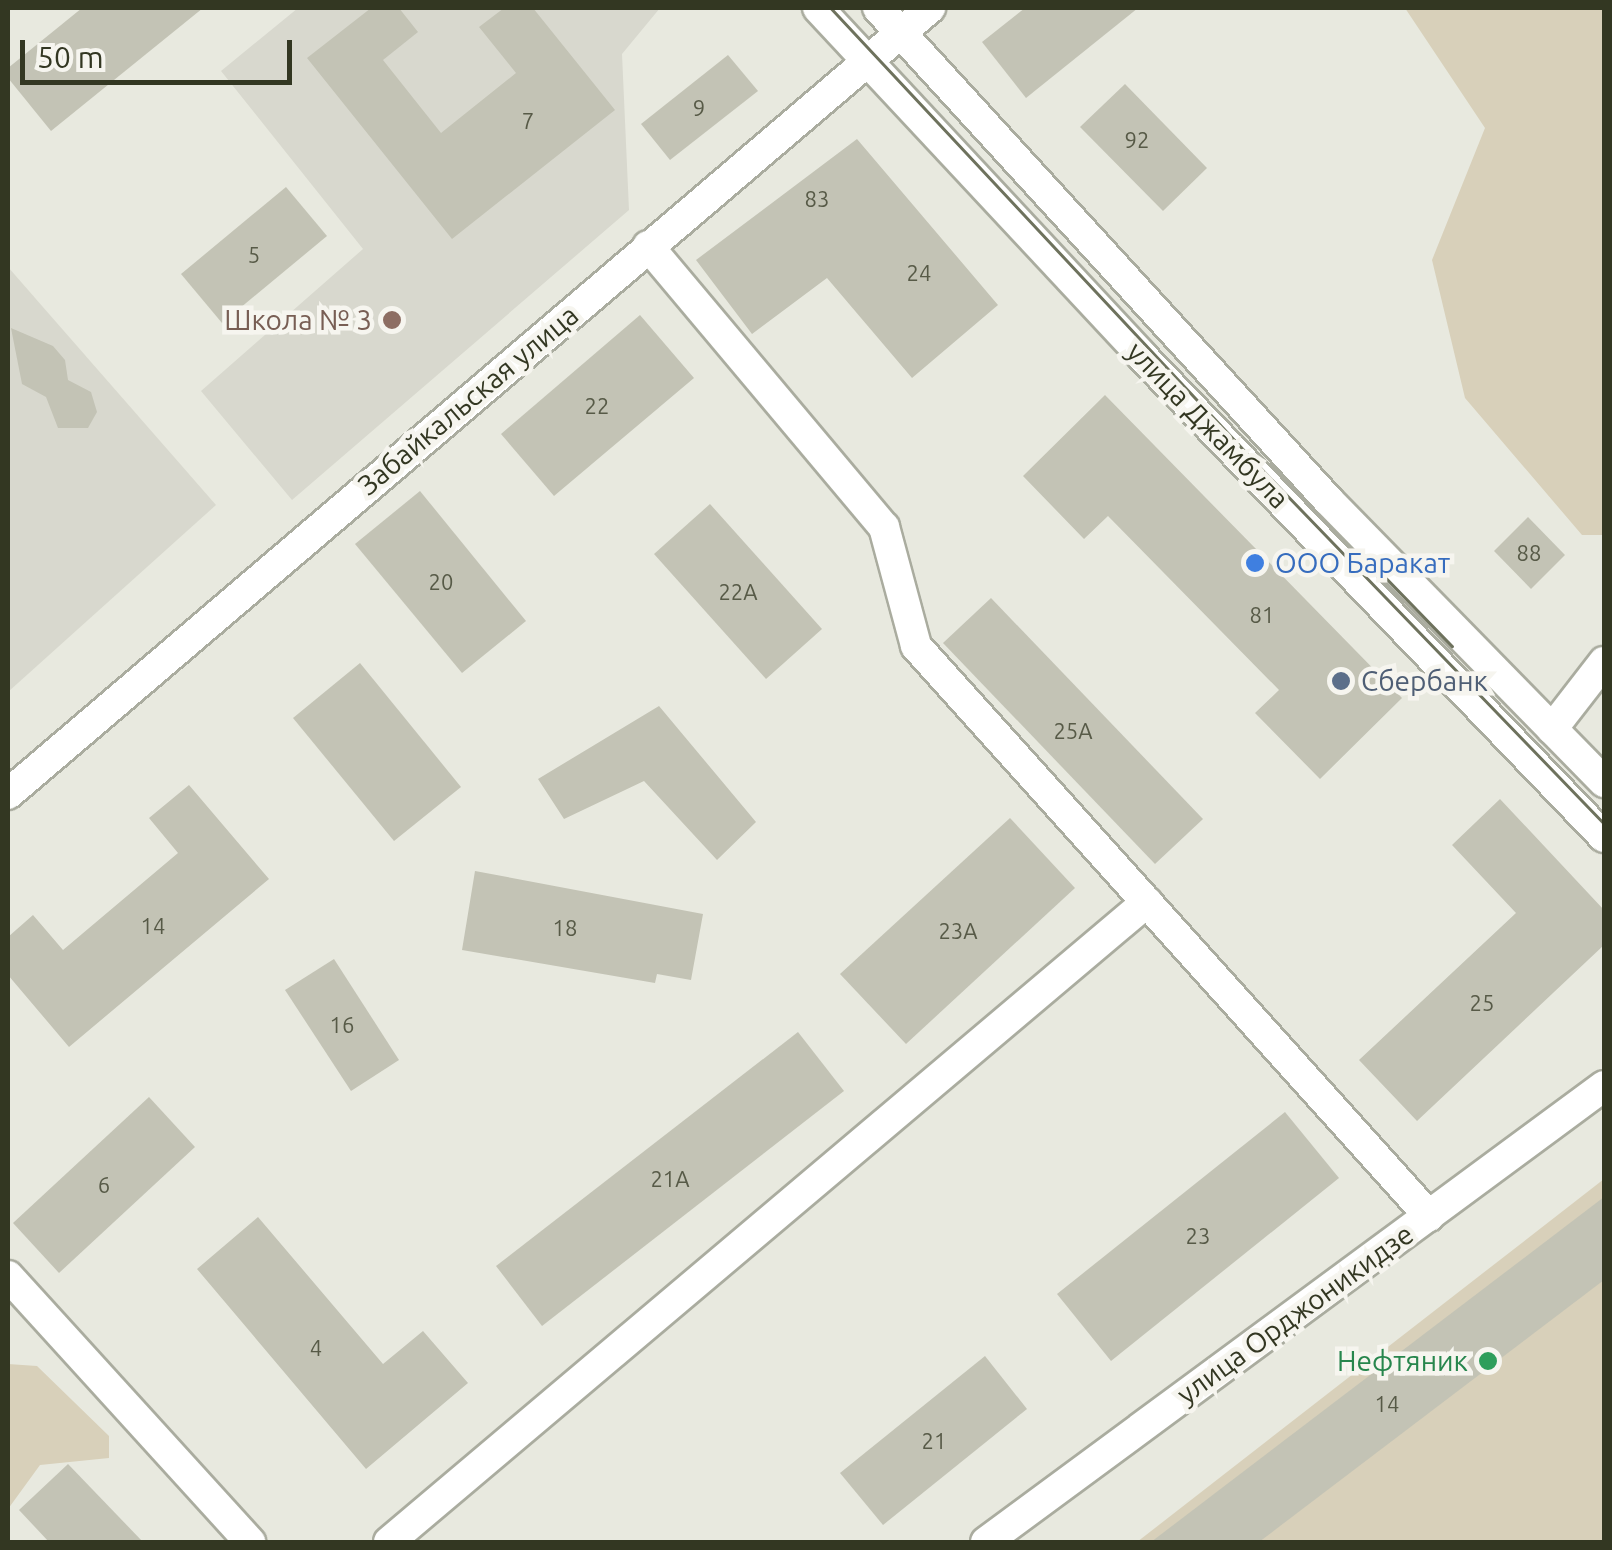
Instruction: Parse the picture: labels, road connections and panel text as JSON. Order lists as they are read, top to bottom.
{
  "streets": {
    "street": ["Забайкальская улица", "улица Джамбула", "улица Орджоникидзе"]
  },
  "crossings": [
    ["Забайкальская улица", "улица Джамбула"]
  ],
  "places": [
    "Школа № 3",
    "ООО Баракат",
    "Сбербанк",
    "Нефтяник"
  ],
  "house_numbers": [
    "9",
    "7",
    "92",
    "83",
    "5",
    "24",
    "22",
    "88",
    "20",
    "22А",
    "81",
    "25А",
    "14",
    "18",
    "23А",
    "25",
    "16",
    "21А",
    "6",
    "23",
    "4",
    "14",
    "21"
  ],
  "scale_bar": "50 m"
}
